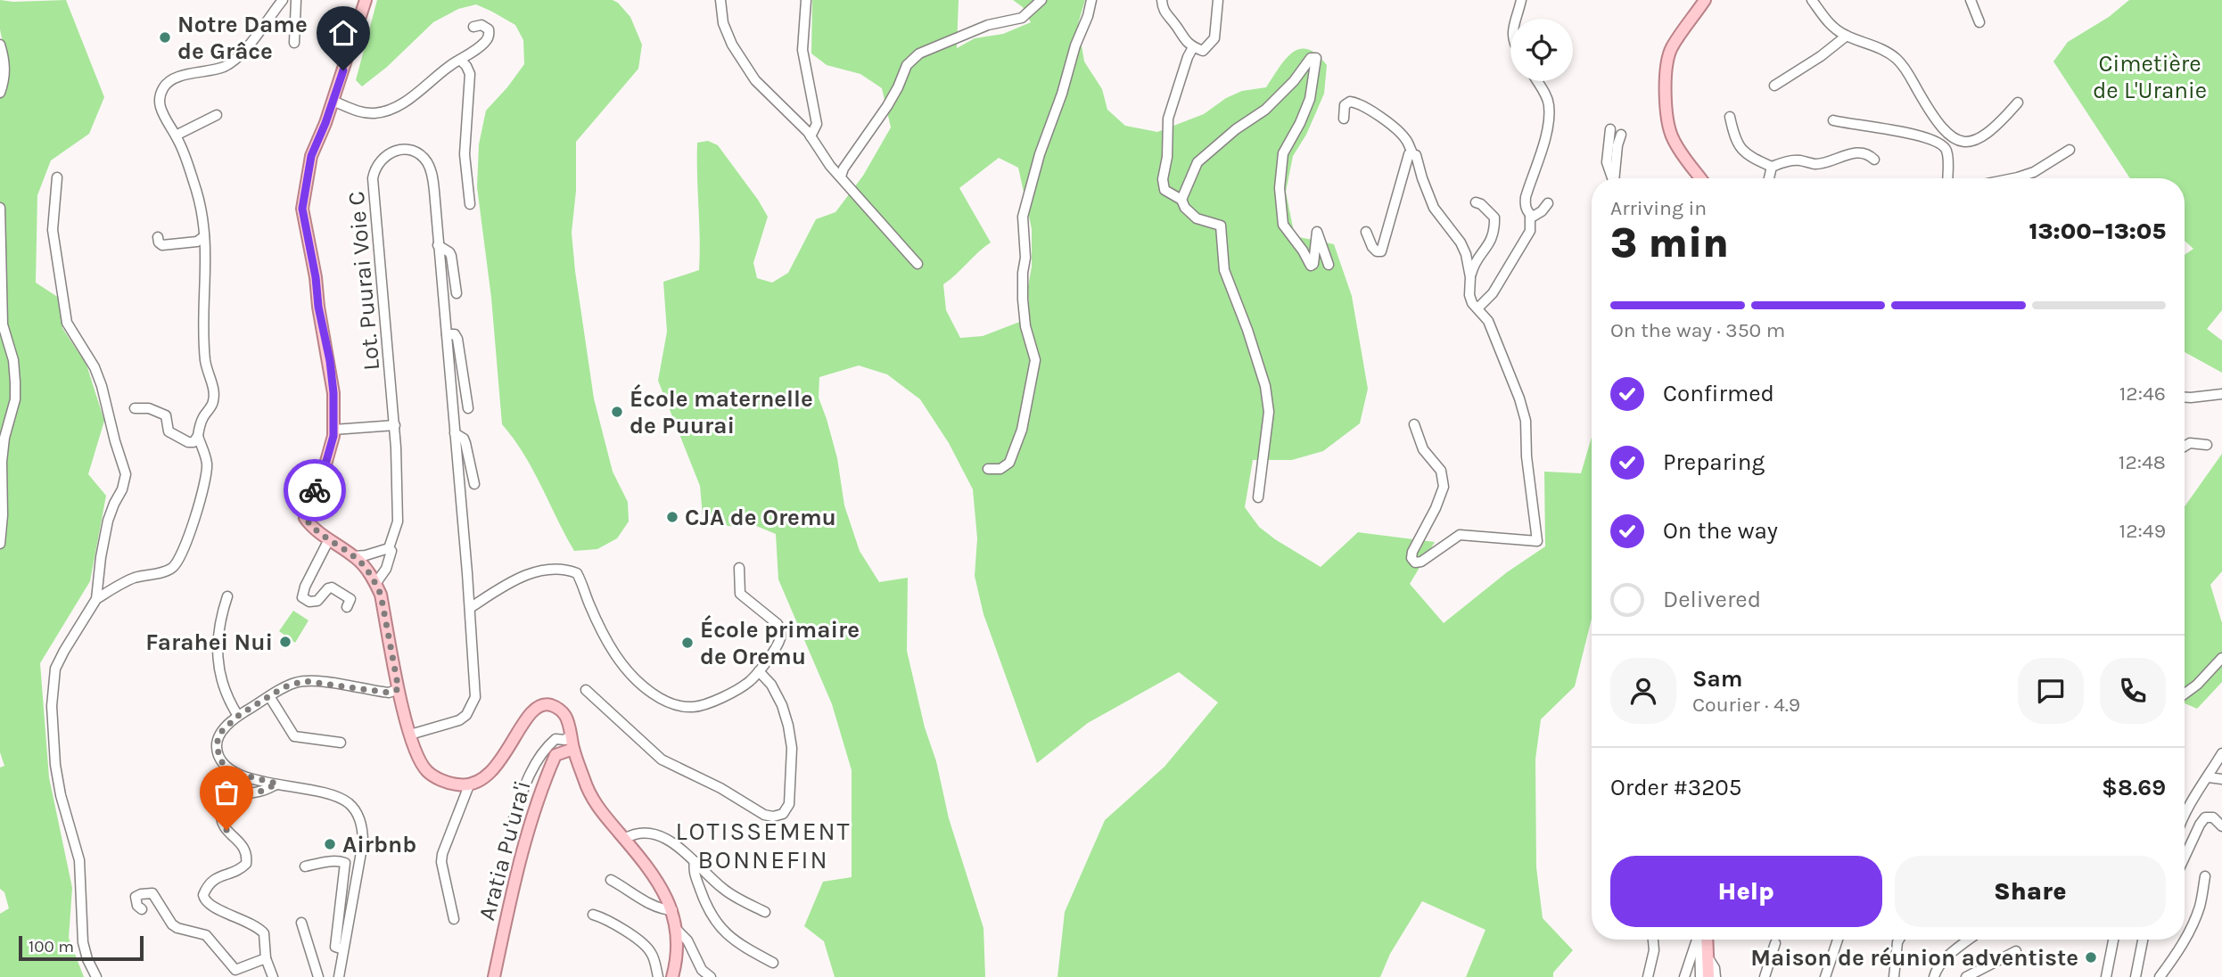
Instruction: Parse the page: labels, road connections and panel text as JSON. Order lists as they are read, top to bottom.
{
  "streets": {
    "main road": ["Aratia Pu'ura'i"],
    "street": ["Lot. Puurai Voie C"]
  },
  "districts": ["LOTISSEMENT BONNEFIN"],
  "parks": ["Cimetière de L'Uranie"],
  "places": [
    "Notre Dame de Grâce",
    "École maternelle de Puurai",
    "CJA de Oremu",
    "Farahei Nui",
    "École primaire de Oremu",
    "Airbnb",
    "Maison de réunion adventiste"
  ],
  "scale_bar": "100 m",
  "page": {
    "heading": ["3 min", "Arriving in", "13:00–13:05"],
    "panel": [
      "Sam",
      "Courier · 4.9",
      "Order #3205",
      "$8.69"
    ],
    "bar": "On the way · 350 m",
    "list": [
      ["Confirmed", "12:46"],
      ["Preparing", "12:48"],
      ["On the way", "12:49"],
      "Delivered"
    ],
    "buttons": ["Help", "Share"],
    "scale": "100 m"
  }
}
